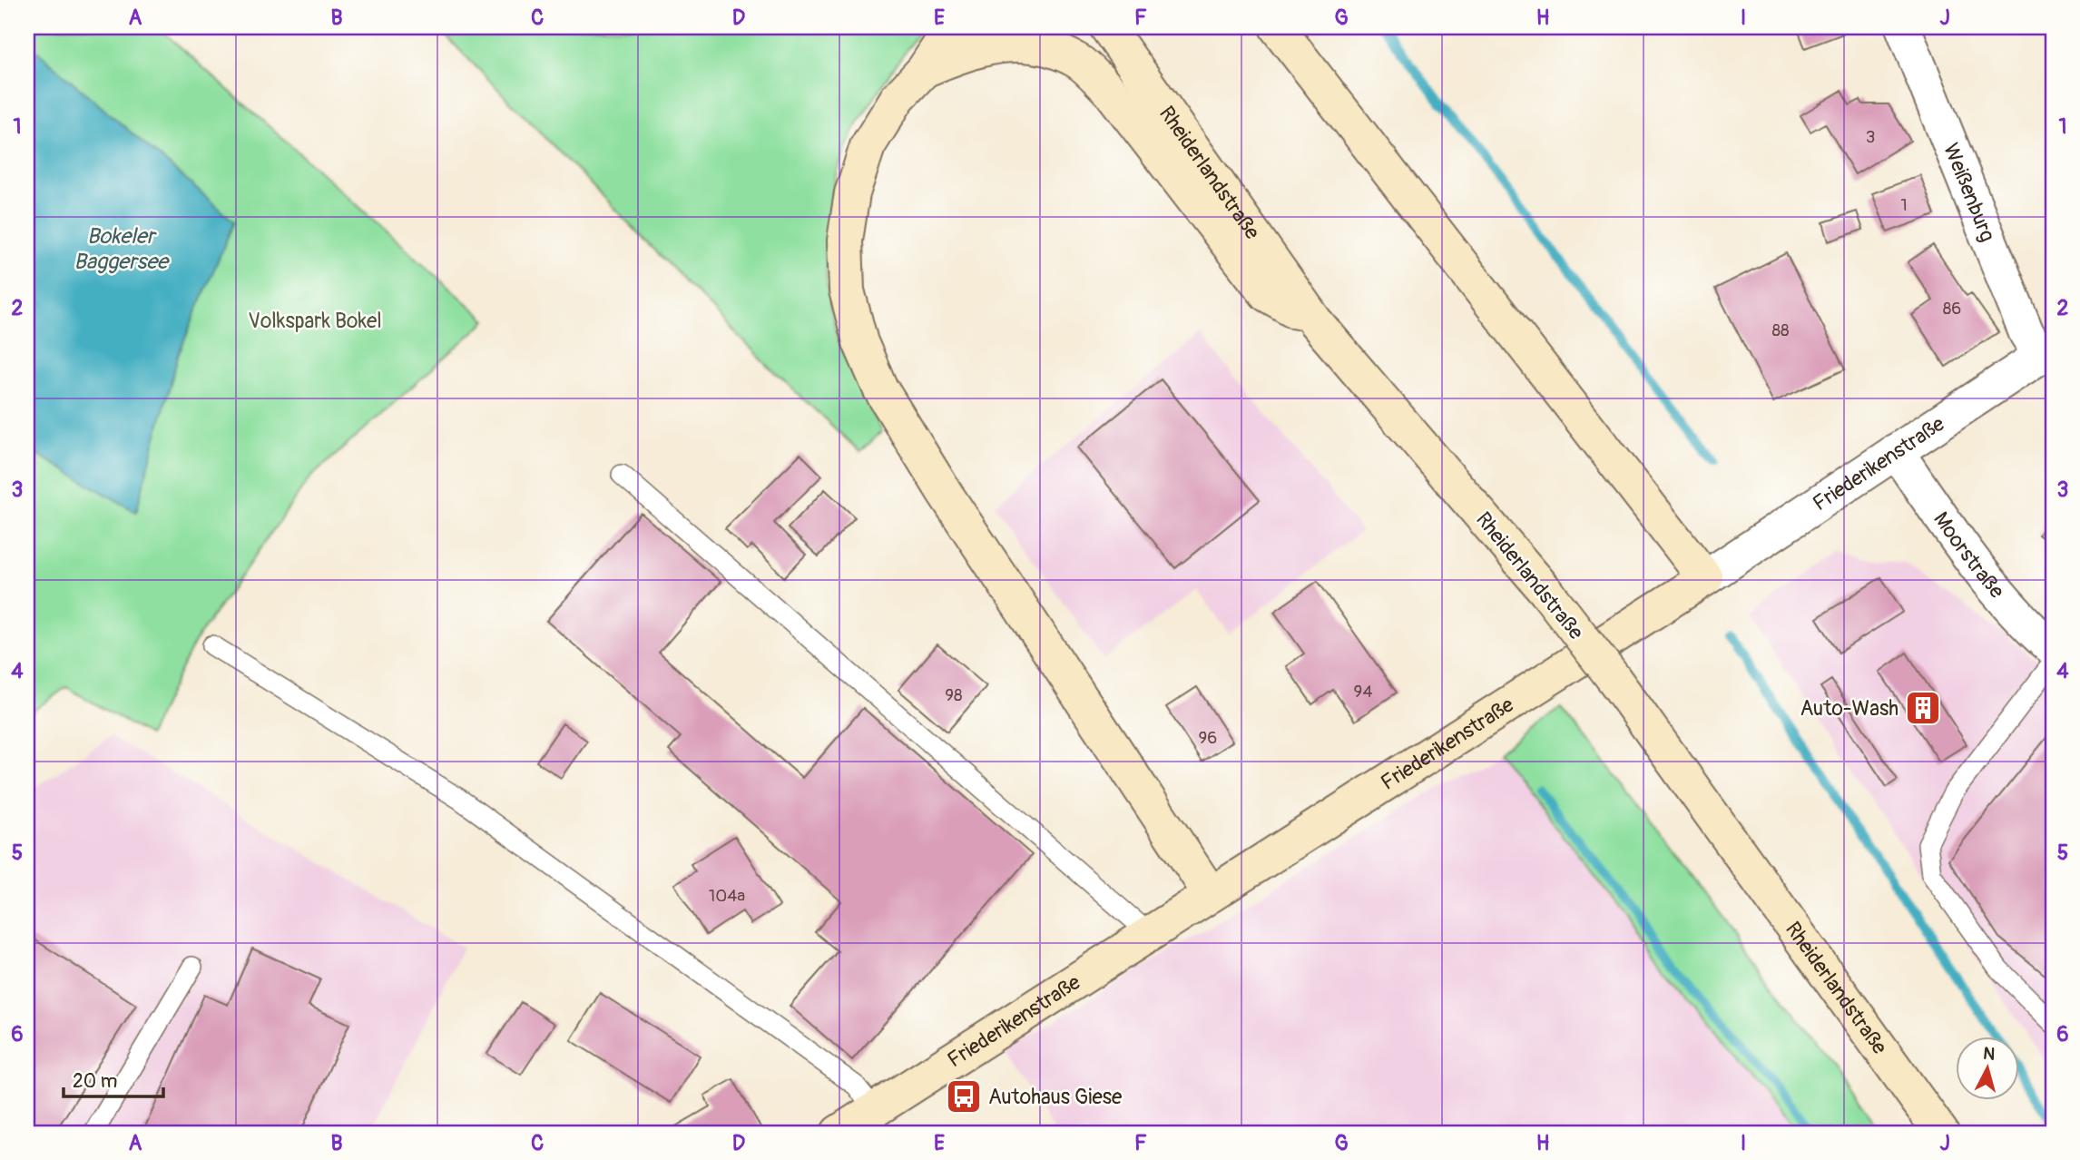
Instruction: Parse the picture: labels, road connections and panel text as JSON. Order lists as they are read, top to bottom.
{
  "streets": {
    "main road": ["Rheiderlandstraße", "Friederikenstraße"],
    "street": ["Weißenburg", "Moorstraße"]
  },
  "crossings": [
    ["Weißenburg", "Friederikenstraße"],
    ["Friederikenstraße", "Moorstraße"]
  ],
  "water": ["Bokeler Baggersee"],
  "parks": ["Volkspark Bokel"],
  "places": {
    "building": ["Auto-Wash"],
    "bus stop": ["Autohaus Giese"]
  },
  "house_numbers": [
    "3",
    "1",
    "86",
    "88",
    "94",
    "98",
    "96",
    "104a"
  ],
  "scale_bar": "20 m",
  "north": "top",
  "grid": {
    "columns": [
      "A",
      "B",
      "C",
      "D",
      "E",
      "F",
      "G",
      "H",
      "I",
      "J"
    ],
    "rows": [
      "1",
      "2",
      "3",
      "4",
      "5",
      "6"
    ]
  }
}
